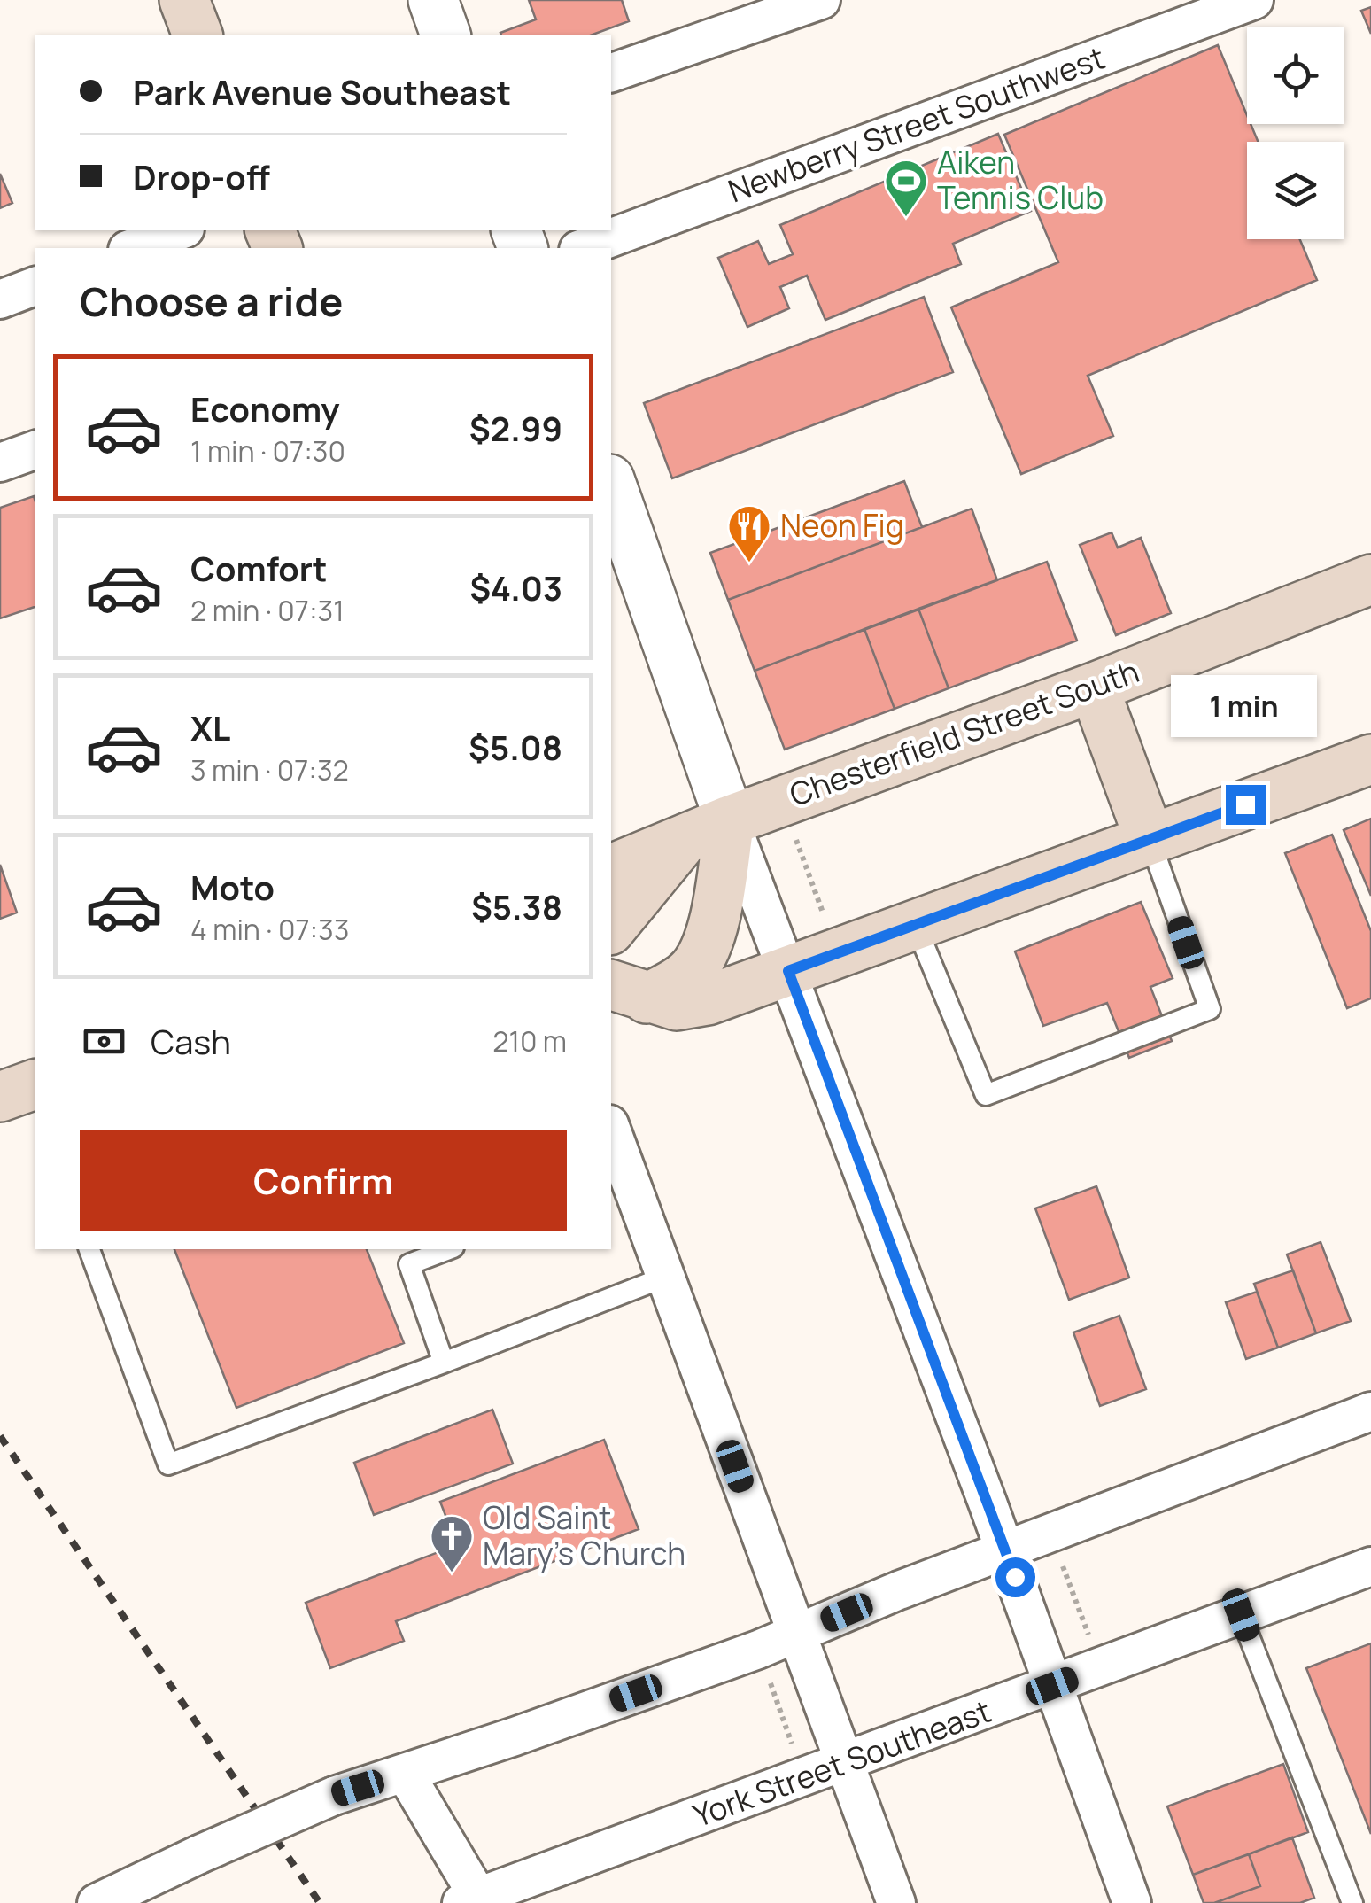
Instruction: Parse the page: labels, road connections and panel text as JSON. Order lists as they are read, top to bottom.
{
  "streets": {
    "main road": ["Chesterfield Street South"],
    "street": ["Newberry Street Southwest", "York Street Southeast"]
  },
  "places": {
    "sports": ["Aiken Tennis Club"],
    "restaurant": ["Neon Fig"],
    "church": ["Old Saint Mary's Church"]
  },
  "page": {
    "banner": ["Park Avenue Southeast", "Drop-off"],
    "heading": "Choose a ride",
    "list": [
      {
        "name": "Economy",
        "note": "1 min · 07:30",
        "value": "$2.99"
      },
      {
        "name": "Comfort",
        "note": "2 min · 07:31",
        "value": "$4.03"
      },
      {
        "name": "XL",
        "note": "3 min · 07:32",
        "value": "$5.08"
      },
      {
        "name": "Moto",
        "note": "4 min · 07:33",
        "value": "$5.38"
      }
    ],
    "bubble": "1 min",
    "pay": ["Cash", "210 m"],
    "buttons": "Confirm"
  }
}
